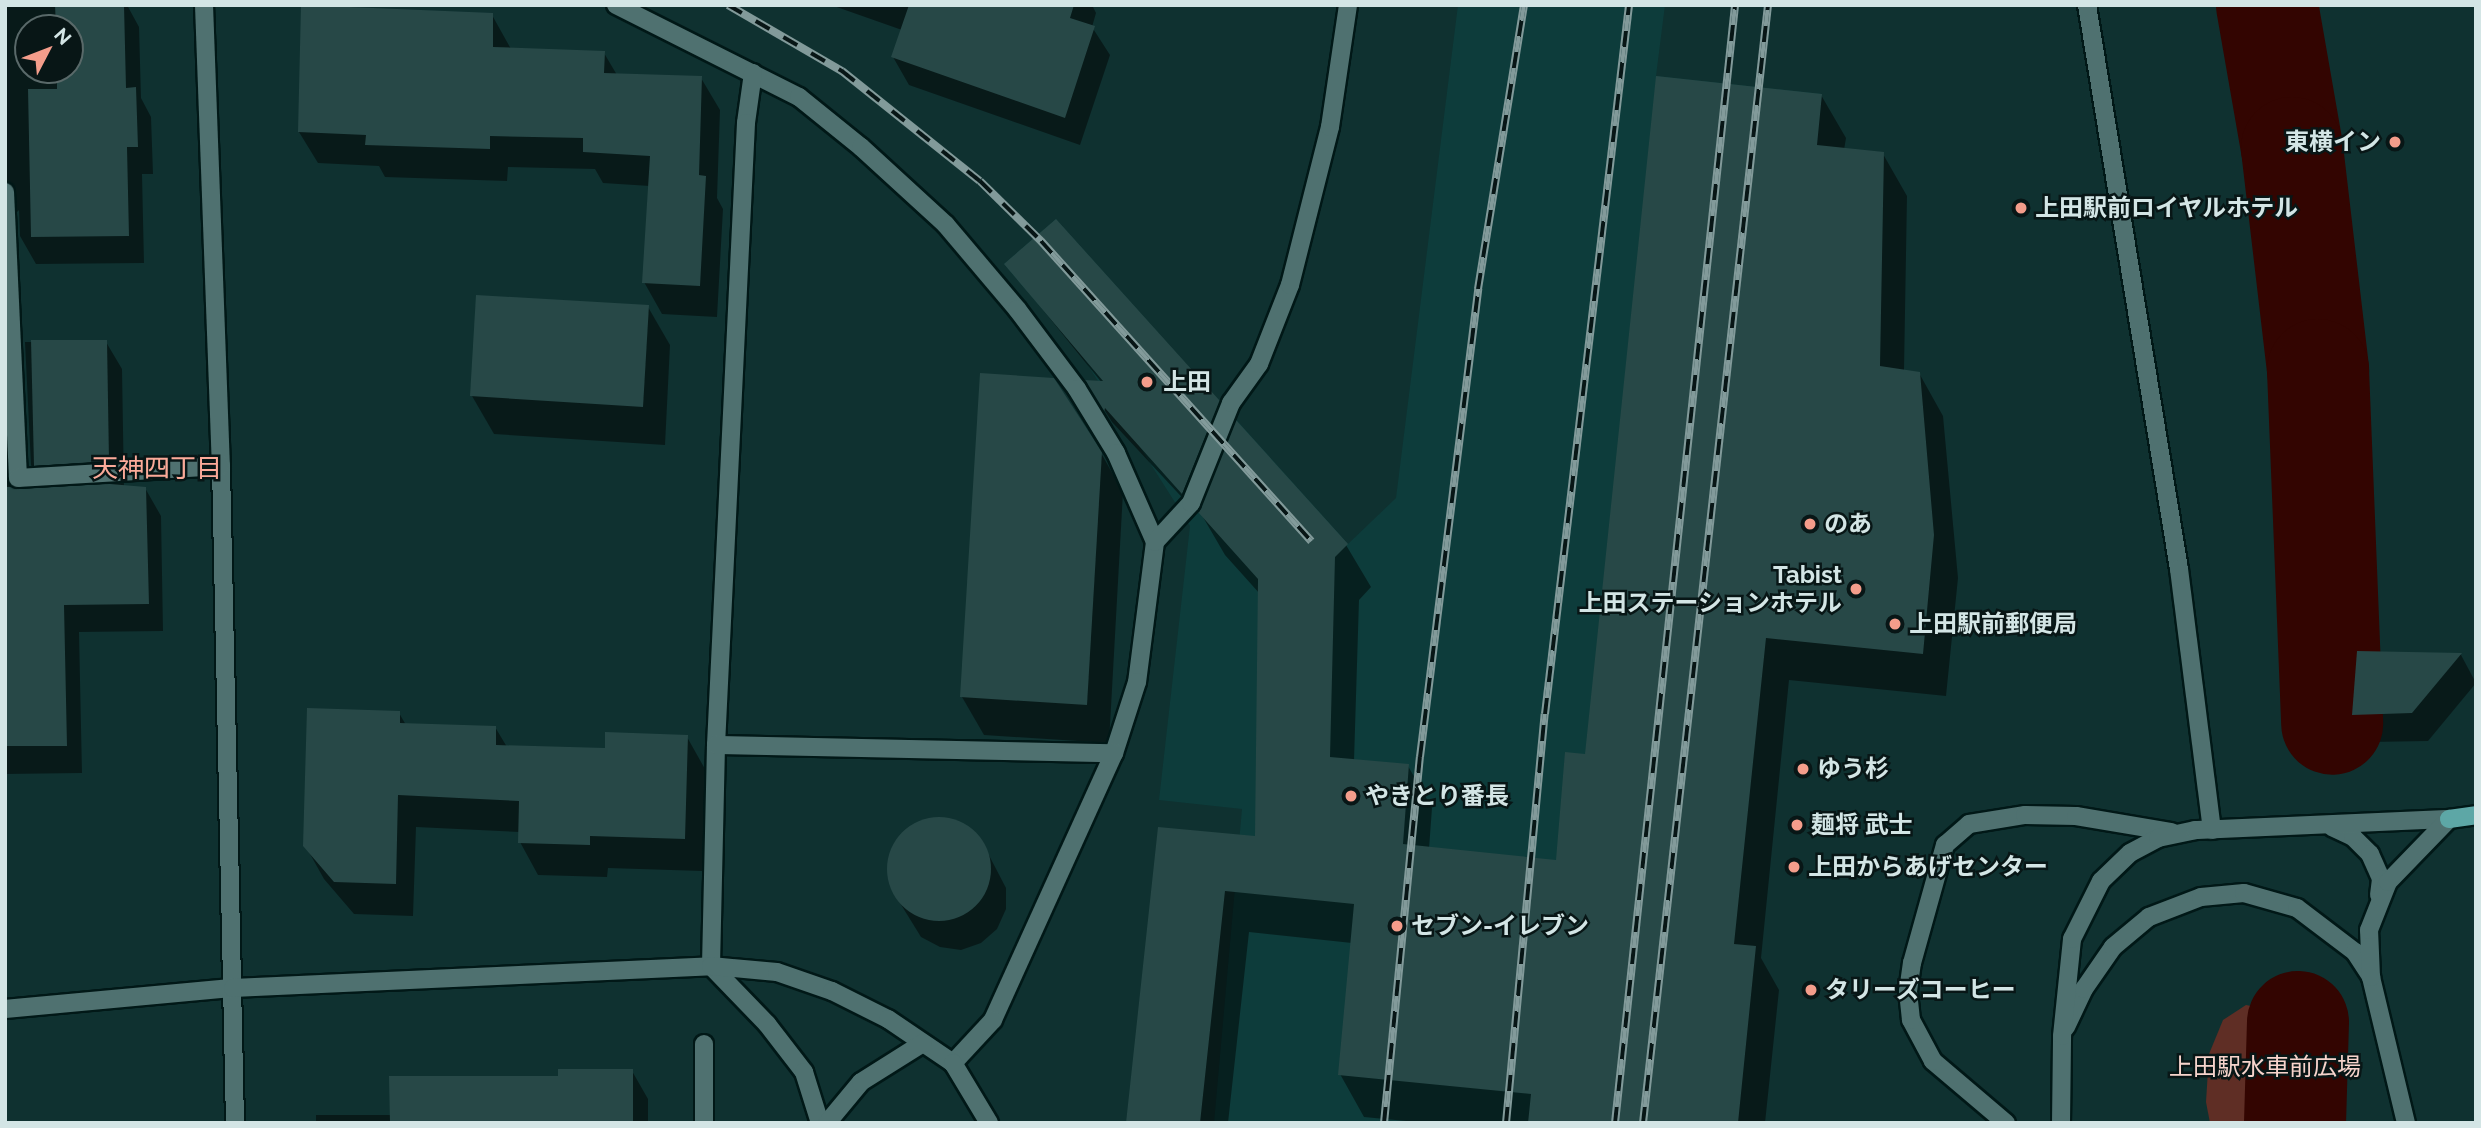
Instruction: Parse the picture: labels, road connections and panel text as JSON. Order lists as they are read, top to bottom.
{
  "districts": ["天神四丁目"],
  "parks": ["上田駅水車前広場"],
  "places": [
    "東横イン",
    "上田駅前ロイヤルホテル",
    "上田",
    "のあ",
    "Tabist 上田ステーションホテル",
    "上田駅前郵便局",
    "ゆう杉",
    "やきとり番長",
    "麺将 武士",
    "上田からあげセンター",
    "セブン-イレブン",
    "タリーズコーヒー"
  ],
  "north": "top right"
}
